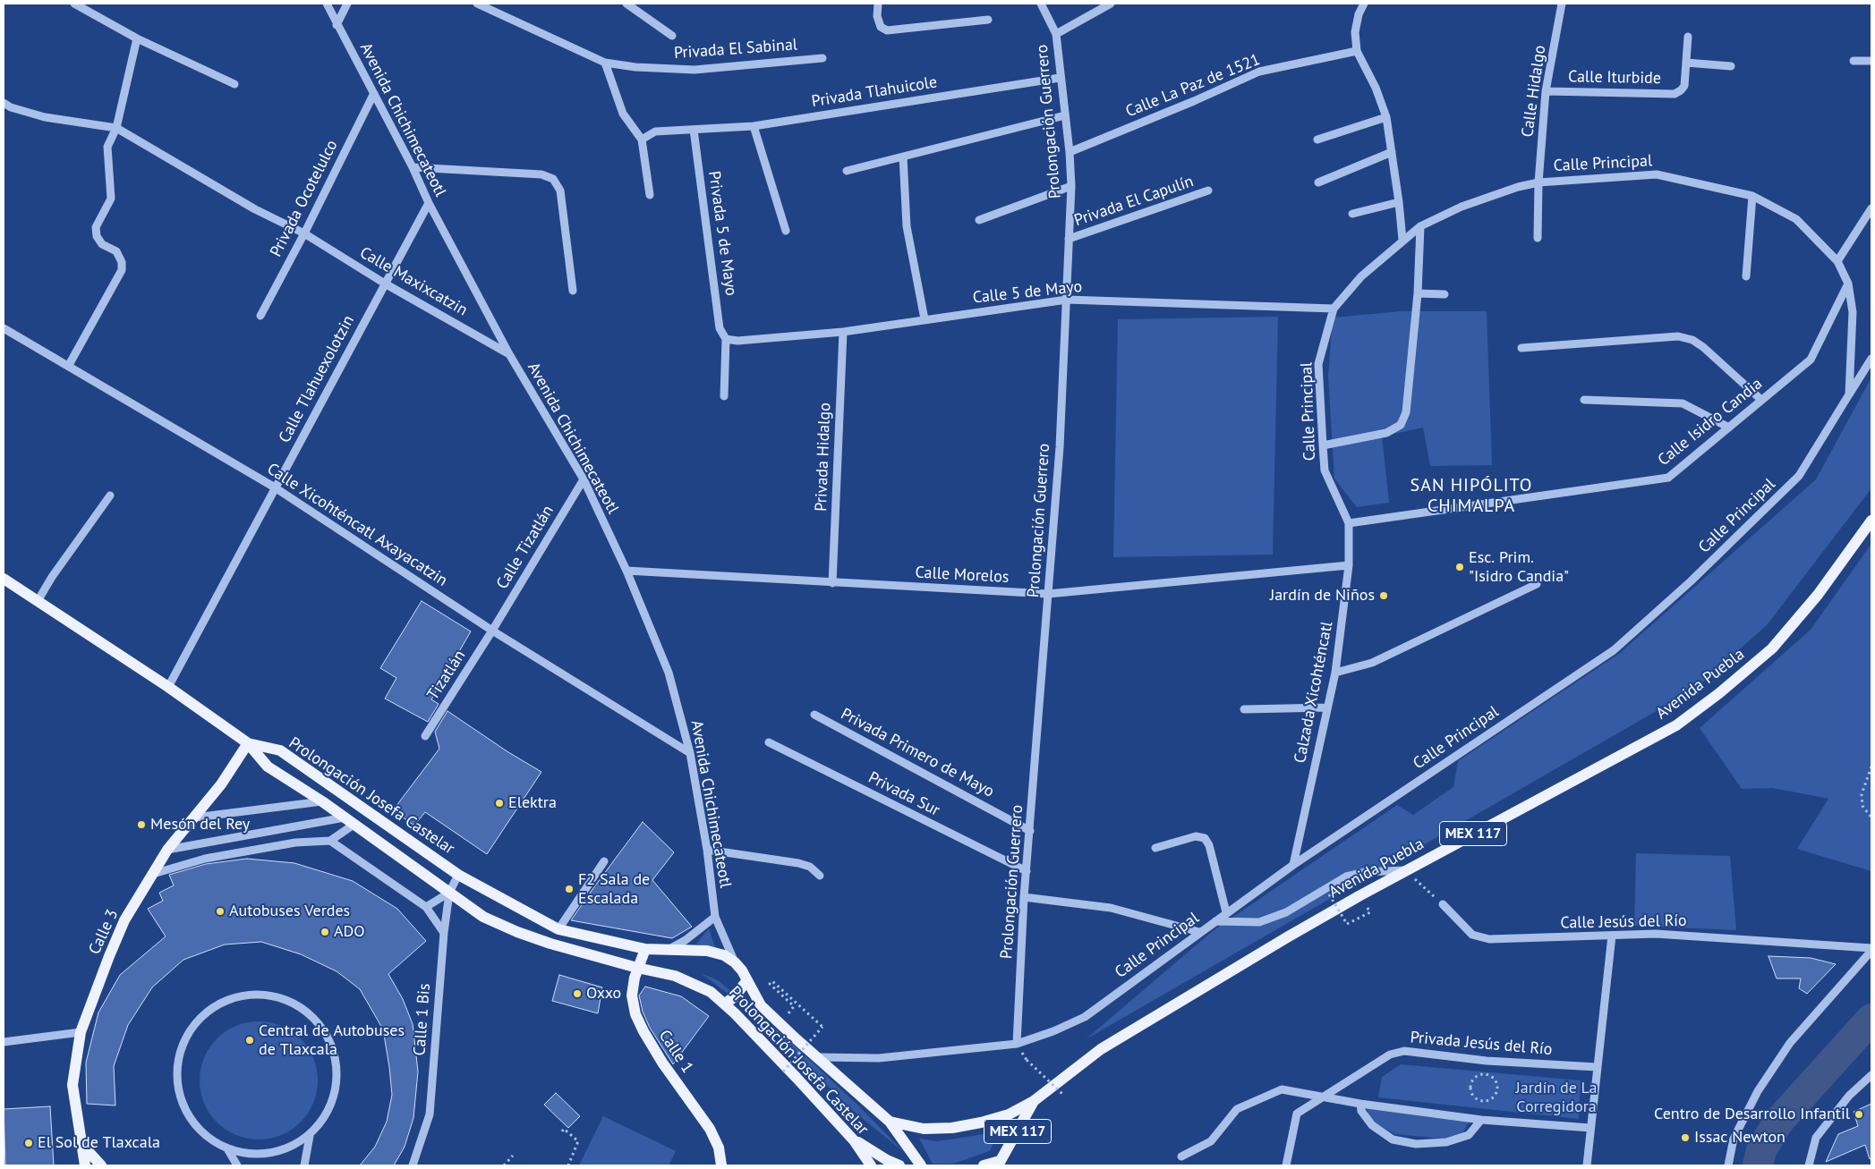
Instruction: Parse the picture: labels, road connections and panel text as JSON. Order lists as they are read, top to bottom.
{
  "streets": {
    "main road": [
      "Avenida Puebla",
      "Prolongación Josefa Castelar",
      "MEX 117",
      "Calle 3",
      "Calle 1"
    ],
    "street": [
      "Privada El Sabinal",
      "Calle Iturbide",
      "Calle La Paz de 1521",
      "Calle Hidalgo",
      "Privada Tlahuicole",
      "Avenida Chichimecateotl",
      "Prolongación Guerrero",
      "Calle Principal",
      "Privada Ocotelulco",
      "Privada El Capulín",
      "Privada 5 de Mayo",
      "Calle Maxixcatzin",
      "Calle 5 de Mayo",
      "Calle Tlahuexolotzin",
      "Calle Isidro Candia",
      "Privada Hidalgo",
      "Calle Xicohténcatl Axayacatzin",
      "Calle Tizatlán",
      "Calle Morelos",
      "Tizatlán",
      "Calzada Xicohténcatl",
      "Privada Primero de Mayo",
      "Privada Sur",
      "Calle Jesús del Río",
      "Calle 1 Bis",
      "Privada Jesús del Río"
    ]
  },
  "crossings": [
    ["Calle Iturbide", "Calle Hidalgo"],
    ["Calle La Paz de 1521", "Prolongación Guerrero"],
    ["Calle Hidalgo", "Calle Principal"],
    ["Privada Tlahuicole", "Prolongación Guerrero"],
    ["Privada Tlahuicole", "Privada 5 de Mayo"],
    ["Avenida Chichimecateotl", "Privada Ocotelulco"],
    ["Avenida Chichimecateotl", "Calle Maxixcatzin"],
    ["Avenida Chichimecateotl", "Calle Tlahuexolotzin"],
    ["Avenida Chichimecateotl", "Calle Xicohténcatl Axayacatzin"],
    ["Avenida Chichimecateotl", "Calle Tizatlán"],
    ["Avenida Chichimecateotl", "Calle Morelos"],
    ["Avenida Chichimecateotl", "Prolongación Josefa Castelar"],
    ["Prolongación Guerrero", "Calle Principal"],
    ["Prolongación Guerrero", "Privada El Capulín"],
    ["Prolongación Guerrero", "Calle 5 de Mayo"],
    ["Prolongación Guerrero", "Calle Morelos"],
    ["Prolongación Guerrero", "Privada Primero de Mayo"],
    ["Prolongación Guerrero", "Privada Sur"],
    ["Calle Principal", "Calle 5 de Mayo"],
    ["Calle Principal", "Calle Isidro Candia"],
    ["Calle Principal", "Calzada Xicohténcatl"],
    ["Calle Principal", "Prolongación Josefa Castelar"],
    ["Privada Ocotelulco", "Calle Maxixcatzin"],
    ["Privada 5 de Mayo", "Calle 5 de Mayo"],
    ["Calle Maxixcatzin", "Calle Tlahuexolotzin"],
    ["Calle 5 de Mayo", "Privada Hidalgo"],
    ["Calle Tlahuexolotzin", "Calle Xicohténcatl Axayacatzin"],
    ["Calle Isidro Candia", "Calzada Xicohténcatl"],
    ["Privada Hidalgo", "Calle Morelos"],
    ["Calle Xicohténcatl Axayacatzin", "Calle Tizatlán"],
    ["Calle Xicohténcatl Axayacatzin", "Tizatlán"],
    ["Calle Tizatlán", "Tizatlán"],
    ["Calle Morelos", "Calzada Xicohténcatl"],
    ["Prolongación Josefa Castelar", "Calle 3"],
    ["Prolongación Josefa Castelar", "Calle 1 Bis"],
    ["Prolongación Josefa Castelar", "Calle 1"]
  ],
  "districts": ["SAN HIPÓLITO CHIMALPA"],
  "parks": ["Jardín de La Corregidora"],
  "places": [
    "Esc. Prim. \"Isidro Candia\"",
    "Jardín de Niños",
    "Elektra",
    "Mesón del Rey",
    "F2 Sala de Escalada",
    "Autobuses Verdes",
    "ADO",
    "Oxxo",
    "Central de Autobuses de Tlaxcala",
    "Centro de Desarrollo Infantil",
    "Issac Newton",
    "El Sol de Tlaxcala"
  ]
}
